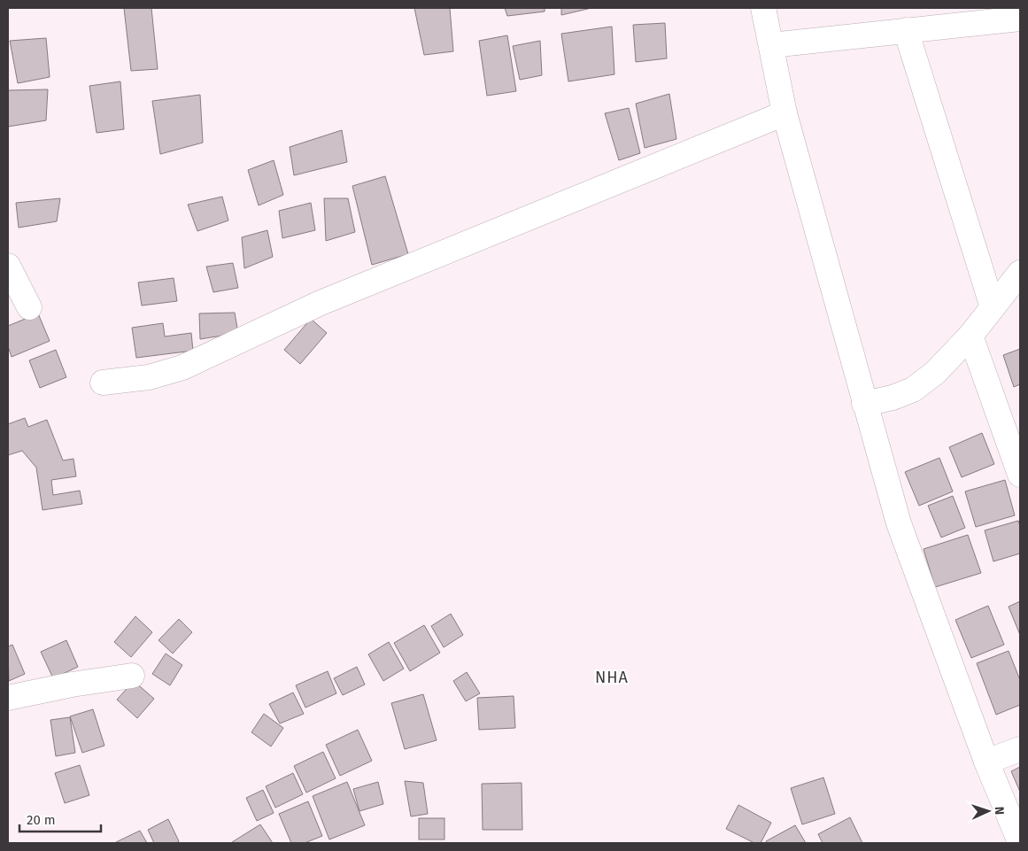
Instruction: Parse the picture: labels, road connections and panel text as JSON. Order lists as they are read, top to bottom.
{
  "districts": ["NHA"],
  "scale_bar": "20 m",
  "north": "right"
}
